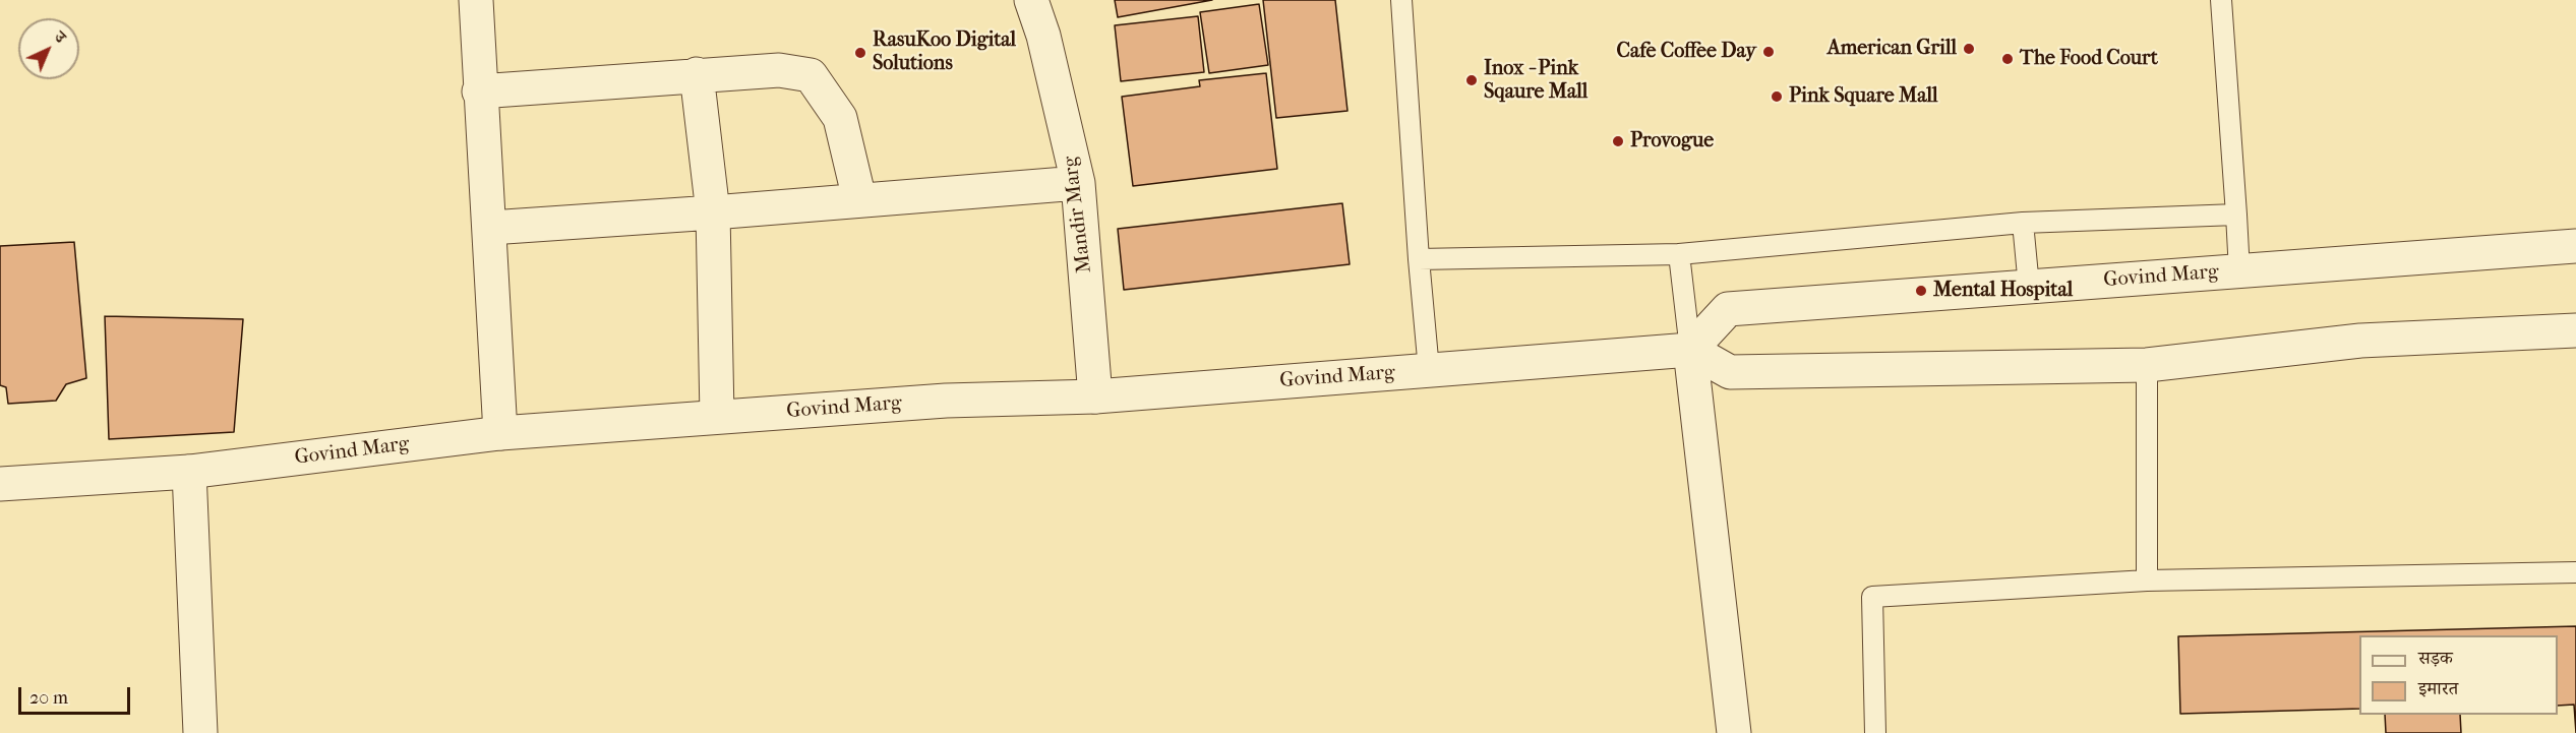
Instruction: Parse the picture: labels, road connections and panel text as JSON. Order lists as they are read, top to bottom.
{
  "streets": {
    "street": ["Mandir Marg", "Govind Marg"]
  },
  "crossings": [
    ["Mandir Marg", "Govind Marg"]
  ],
  "places": [
    "American Grill",
    "Cafe Coffee Day",
    "RasuKoo Digital Solutions",
    "The Food Court",
    "Inox - Pink Sqaure Mall",
    "Pink Square Mall",
    "Provogue",
    "Mental Hospital"
  ],
  "legend": ["सड़क", "इमारत"],
  "scale_bar": "20 m",
  "north": "top right"
}
